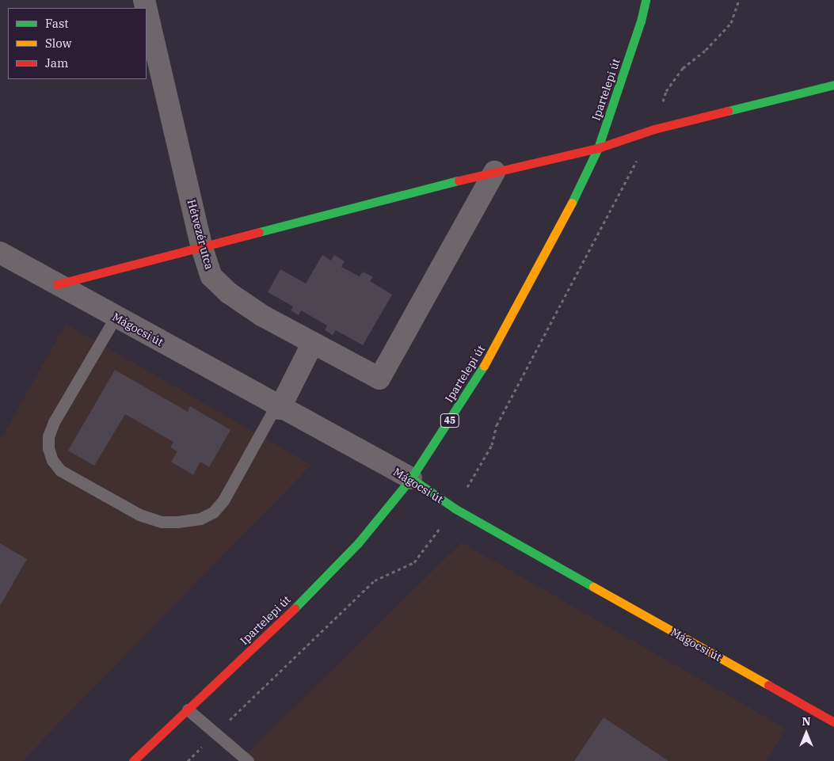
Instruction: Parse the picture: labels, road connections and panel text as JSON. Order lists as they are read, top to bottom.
{
  "streets": {
    "main road": ["Ipartelepi út", "Mágocsi út", "45"],
    "street": ["Hétvezér utca"]
  },
  "crossings": [
    ["Ipartelepi út", "Mágocsi út"]
  ],
  "legend": ["Fast", "Slow", "Jam"],
  "north": "top"
}
